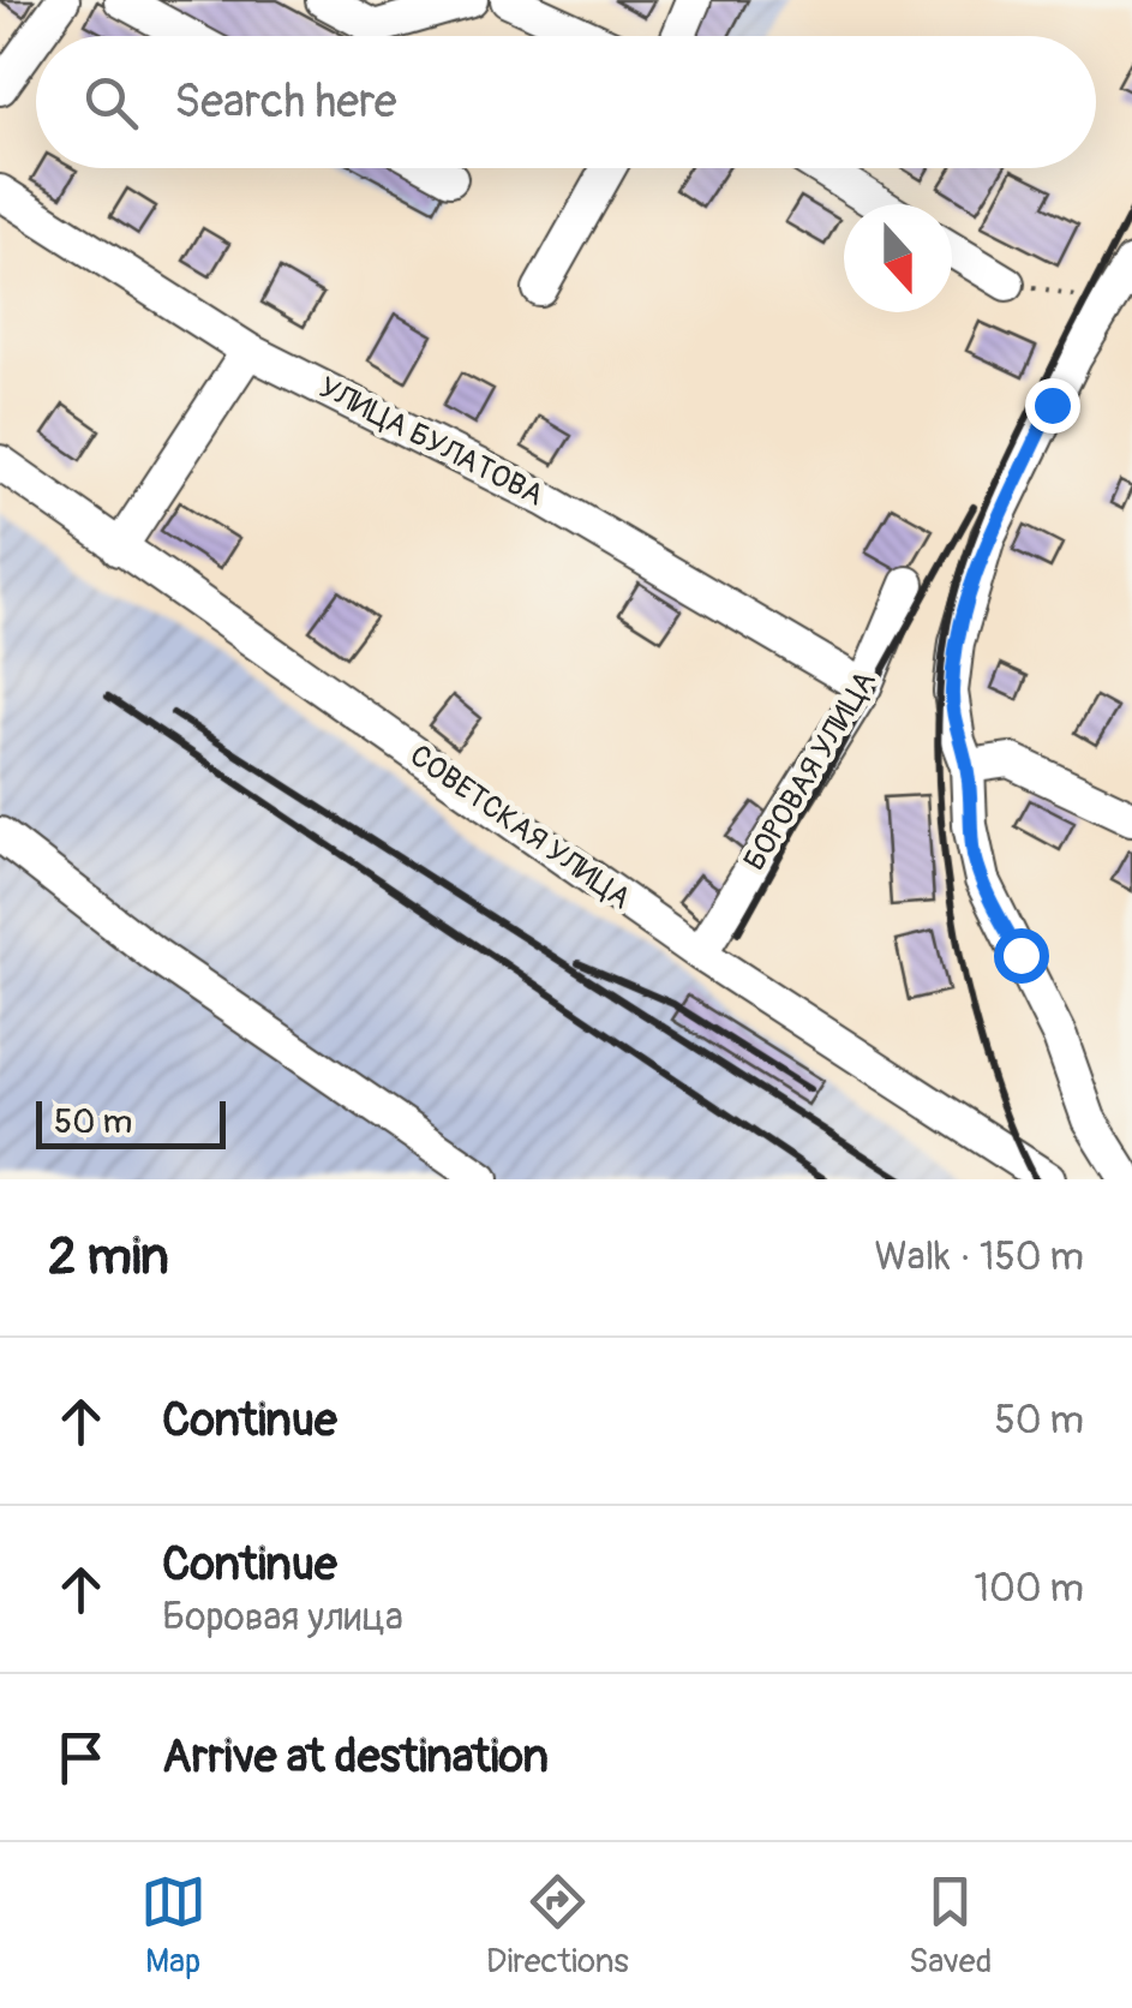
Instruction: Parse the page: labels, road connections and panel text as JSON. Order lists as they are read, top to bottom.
{
  "streets": {
    "street": ["УЛИЦА БУЛАТОВА", "БОРОВАЯ УЛИЦА", "СОВЕТСКАЯ УЛИЦА"]
  },
  "crossings": [
    ["УЛИЦА БУЛАТОВА", "БОРОВАЯ УЛИЦА"],
    ["БОРОВАЯ УЛИЦА", "СОВЕТСКАЯ УЛИЦА"]
  ],
  "scale_bar": "50 m",
  "north": "bottom",
  "page": {
    "search": "Search here",
    "scale": "50 m",
    "heading": ["2 min", "Walk · 150 m"],
    "list": [
      ["Continue", "50 m"],
      ["Continue", "Боровая улица", "100 m"],
      "Arrive at destination"
    ],
    "nav": ["Map", "Directions", "Saved"]
  }
}
